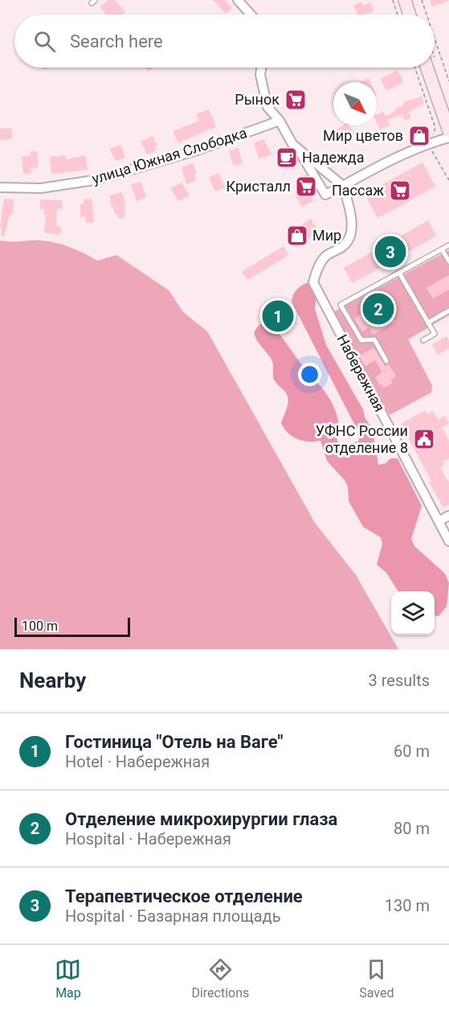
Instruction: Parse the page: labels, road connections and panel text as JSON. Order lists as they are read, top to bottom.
{
  "streets": {
    "street": ["улица Южная Слободка", "Набережная"]
  },
  "places": {
    "supermarket": ["Рынок", "Кристалл", "Пассаж"],
    "shop": ["Мир цветов", "Мир"],
    "cafe": ["Надежда"],
    "public building": ["УФНС России отделение 8"]
  },
  "scale_bar": "100 m",
  "north": "bottom right",
  "page": {
    "search": "Search here",
    "pins": ["3", "2", "1"],
    "scale": "100 m",
    "heading": ["Nearby", "3 results"],
    "list": [
      {
        "mark": "1",
        "name": "Гостиница \"Отель на Ваге\"",
        "note": "Hotel · Набережная",
        "value": "60 m"
      },
      {
        "mark": "2",
        "name": "Отделение микрохирургии глаза",
        "note": "Hospital · Набережная",
        "value": "80 m"
      },
      {
        "mark": "3",
        "name": "Терапевтическое отделение",
        "note": "Hospital · Базарная площадь",
        "value": "130 m"
      }
    ],
    "nav": ["Map", "Directions", "Saved"]
  }
}
